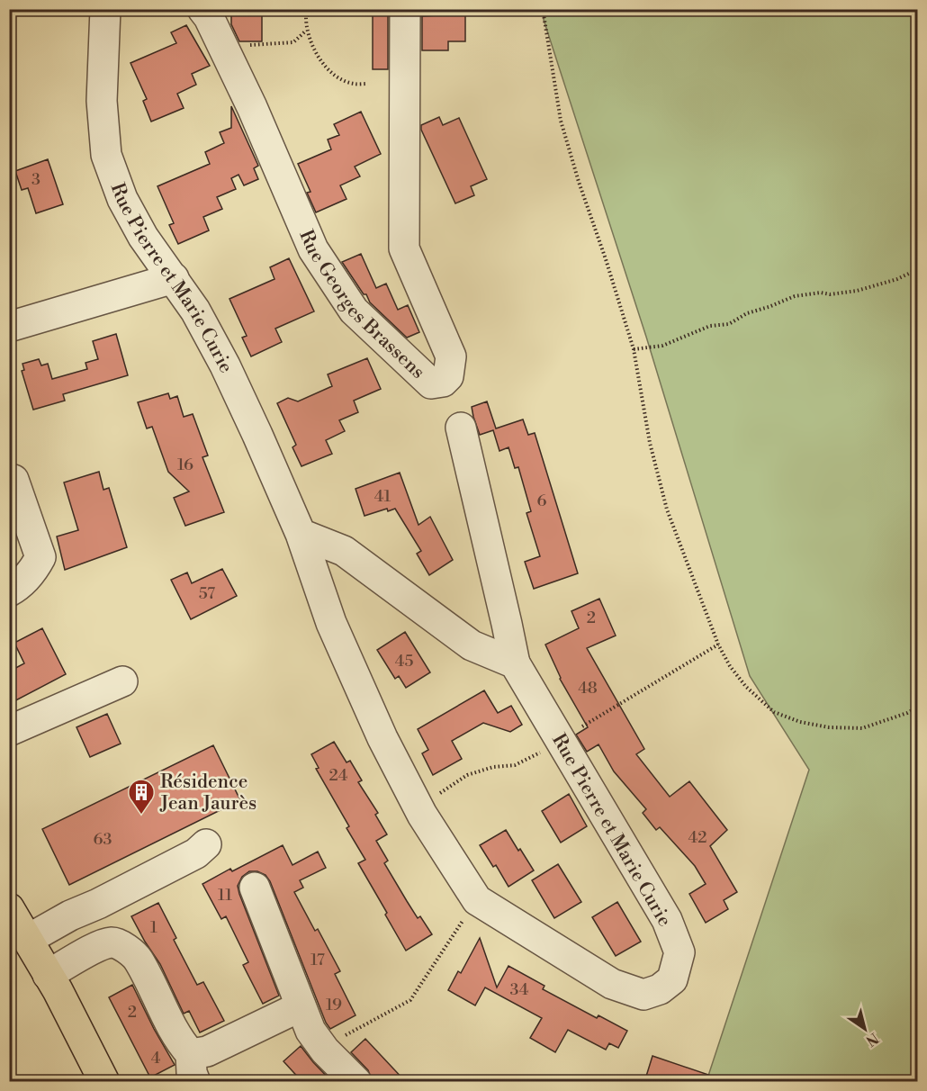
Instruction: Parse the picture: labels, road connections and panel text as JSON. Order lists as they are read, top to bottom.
{
  "streets": {
    "street": ["Rue Pierre et Marie Curie", "Rue Georges Brassens"]
  },
  "places": {
    "building": ["Résidence Jean Jaurès"]
  },
  "house_numbers": [
    "3",
    "16",
    "41",
    "6",
    "57",
    "2",
    "45",
    "48",
    "24",
    "42",
    "63",
    "11",
    "1",
    "17",
    "34",
    "19",
    "2",
    "4"
  ],
  "north": "bottom right"
}
